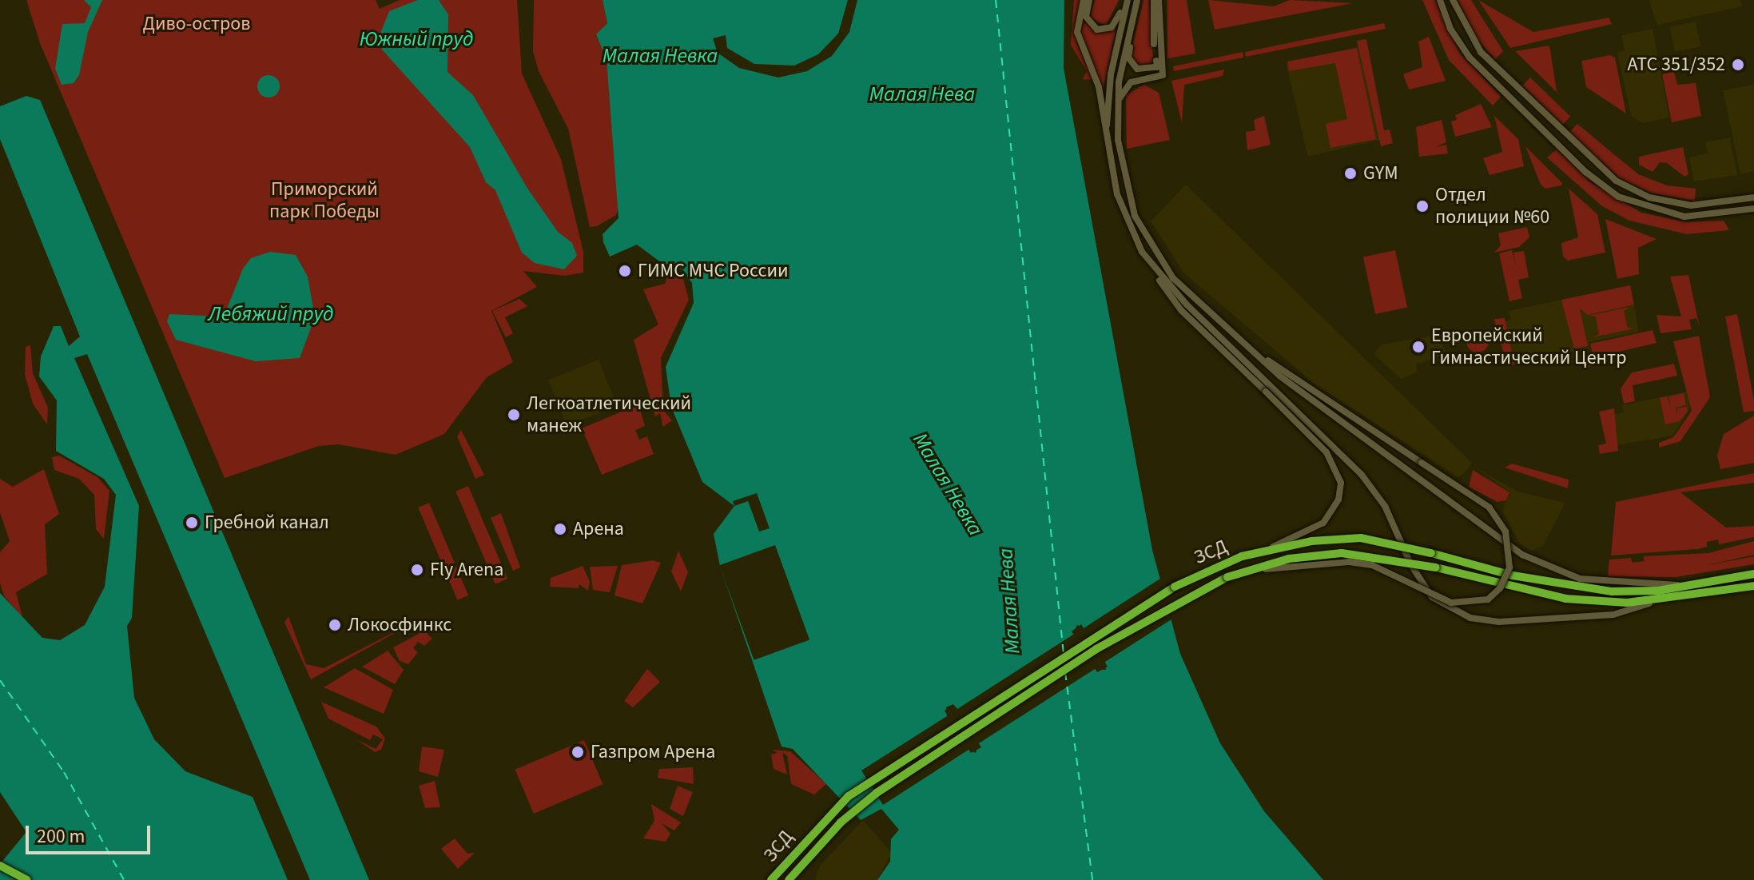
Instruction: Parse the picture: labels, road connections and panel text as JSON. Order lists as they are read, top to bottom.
{
  "streets": {
    "highway": ["ЗСД"]
  },
  "water": [
    "Южный пруд",
    "Малая Невка",
    "Малая Нева",
    "Лебяжий пруд"
  ],
  "parks": ["Диво-остров", "Приморский парк Победы"],
  "places": [
    "АТС 351/352",
    "GYM",
    "Отдел полиции №60",
    "ГИМС МЧС России",
    "Европейский Гимнастический Центр",
    "Легкоатлетический манеж",
    "Гребной канал",
    "Арена",
    "Fly Arena",
    "Локосфинкс",
    "Газпром Арена"
  ],
  "scale_bar": "200 m"
}
